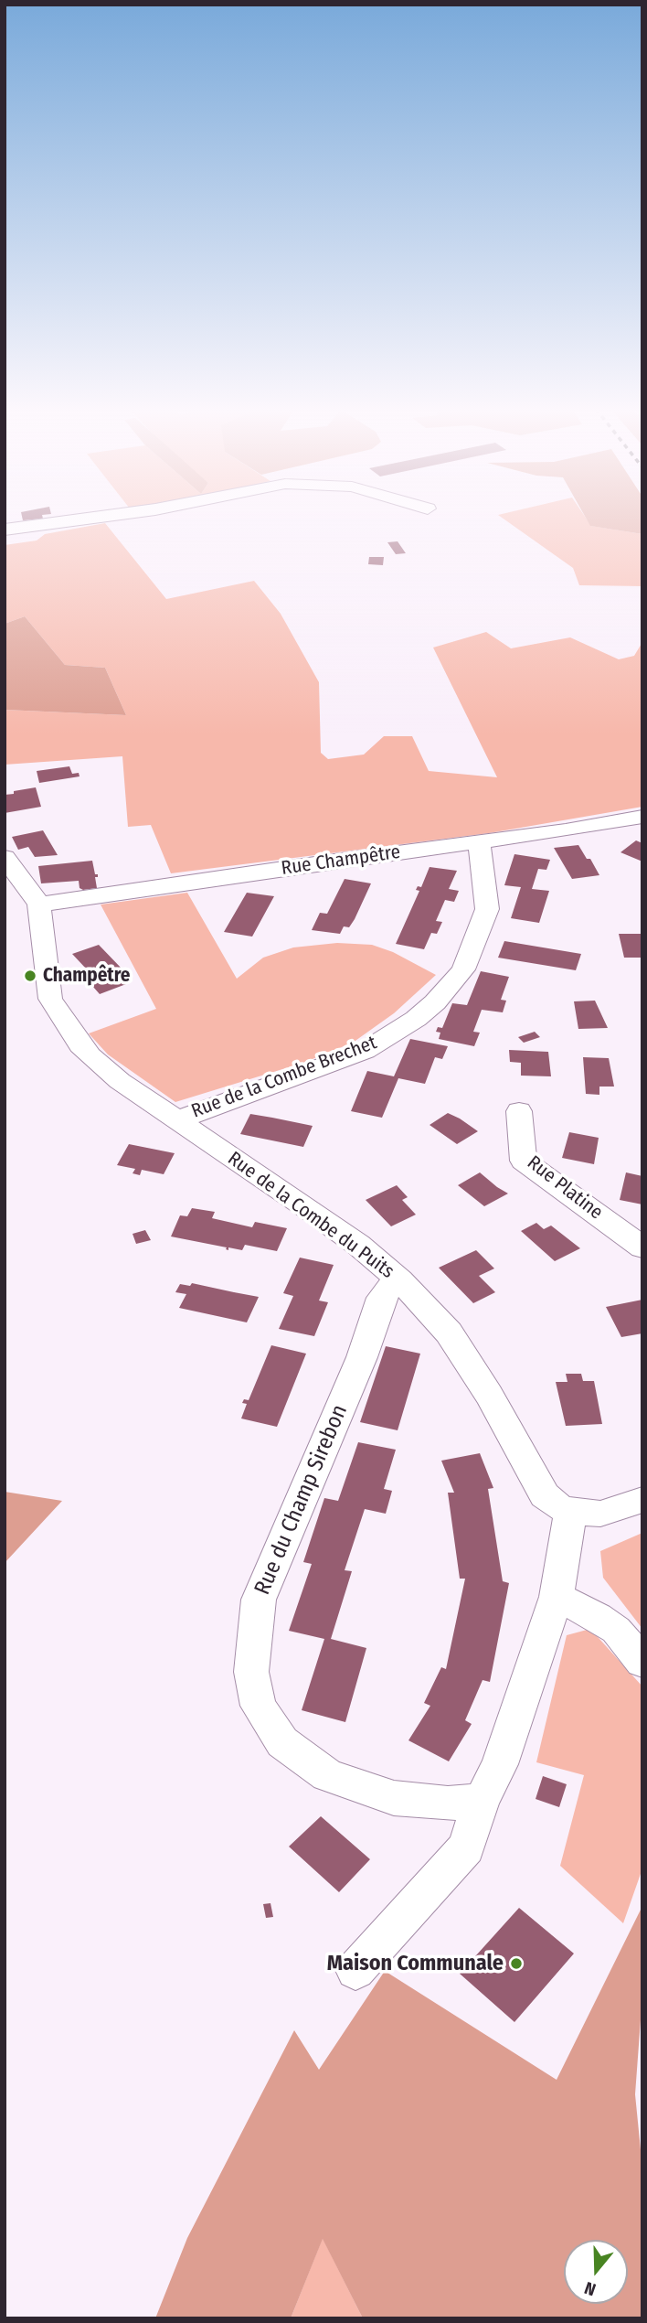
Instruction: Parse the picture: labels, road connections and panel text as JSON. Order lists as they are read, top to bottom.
{
  "streets": {
    "street": [
      "Rue Champêtre",
      "Rue de la Combe Brechet",
      "Rue Platine",
      "Rue de la Combe du Puits",
      "Rue du Champ Sirebon"
    ]
  },
  "crossings": [
    ["Rue Champêtre", "Rue de la Combe Brechet"],
    ["Rue Champêtre", "Rue de la Combe du Puits"],
    ["Rue de la Combe Brechet", "Rue de la Combe du Puits"],
    ["Rue de la Combe du Puits", "Rue du Champ Sirebon"]
  ],
  "places": ["Champêtre", "Maison Communale"],
  "north": "bottom"
}
